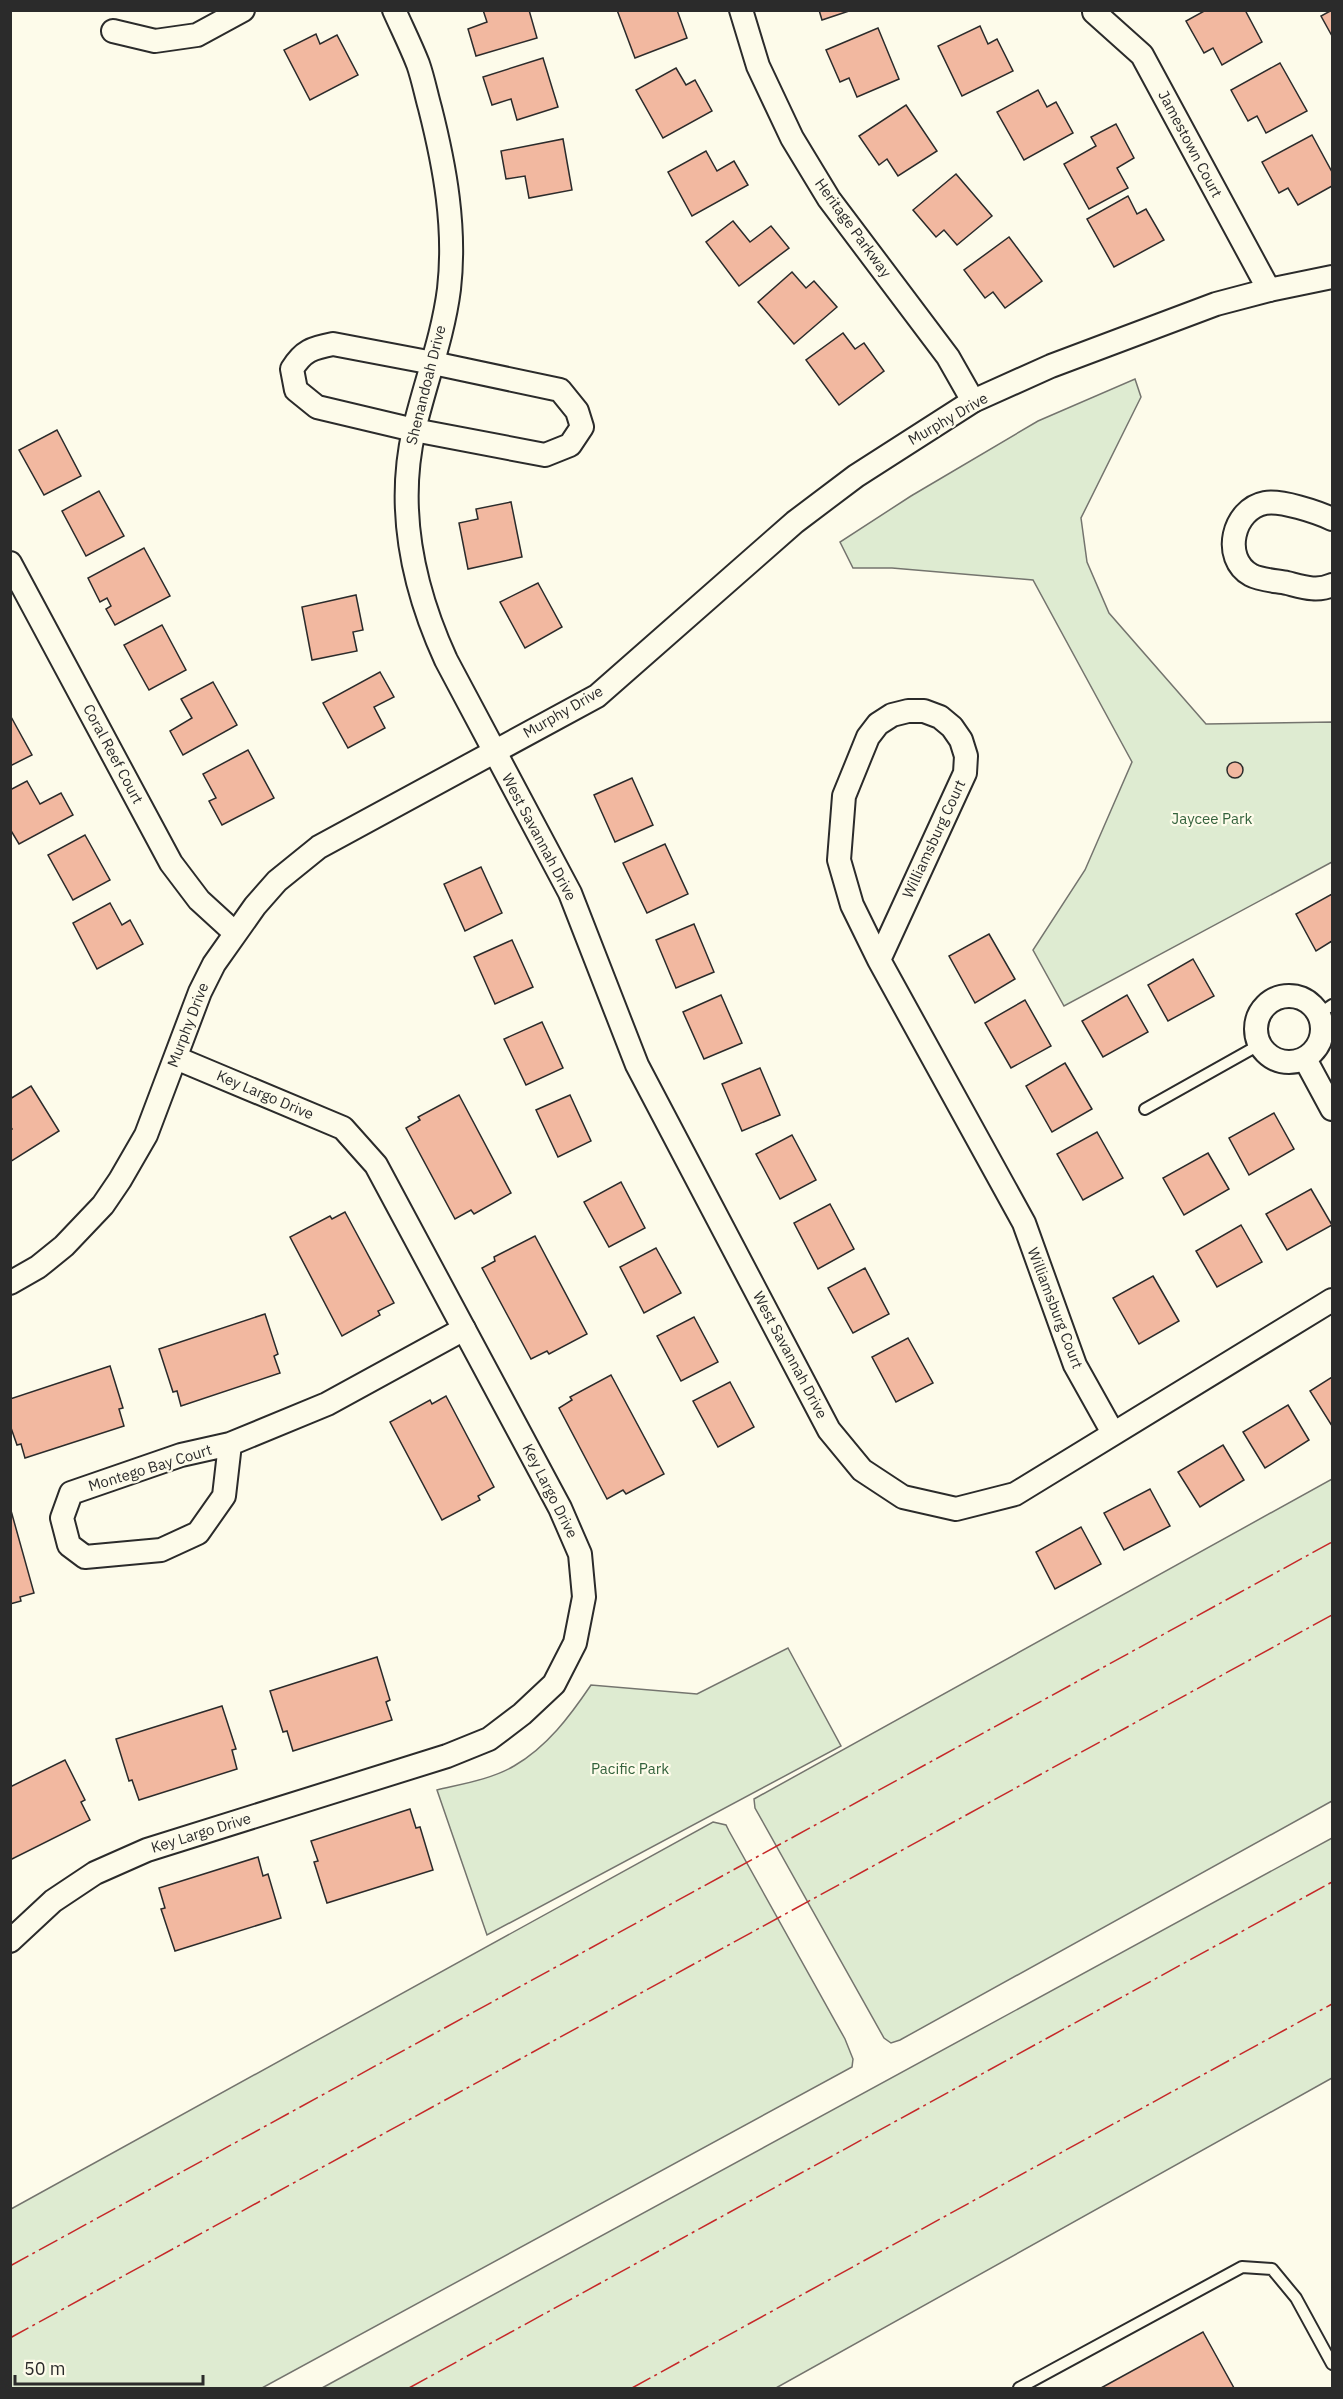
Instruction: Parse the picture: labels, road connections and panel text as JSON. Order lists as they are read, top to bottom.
{
  "streets": {
    "street": [
      "Jamestown Court",
      "Heritage Parkway",
      "Shenandoah Drive",
      "Murphy Drive",
      "Coral Reef Court",
      "West Savannah Drive",
      "Williamsburg Court",
      "Key Largo Drive",
      "Montego Bay Court"
    ]
  },
  "crossings": [
    ["Jamestown Court", "Murphy Drive"],
    ["Heritage Parkway", "Murphy Drive"],
    ["Shenandoah Drive", "Murphy Drive"],
    ["Shenandoah Drive", "West Savannah Drive"],
    ["Murphy Drive", "Coral Reef Court"],
    ["Murphy Drive", "West Savannah Drive"],
    ["Murphy Drive", "Key Largo Drive"],
    ["West Savannah Drive", "Williamsburg Court"],
    ["Key Largo Drive", "Montego Bay Court"]
  ],
  "parks": ["Jaycee Park", "Pacific Park"],
  "scale_bar": "50 m"
}
